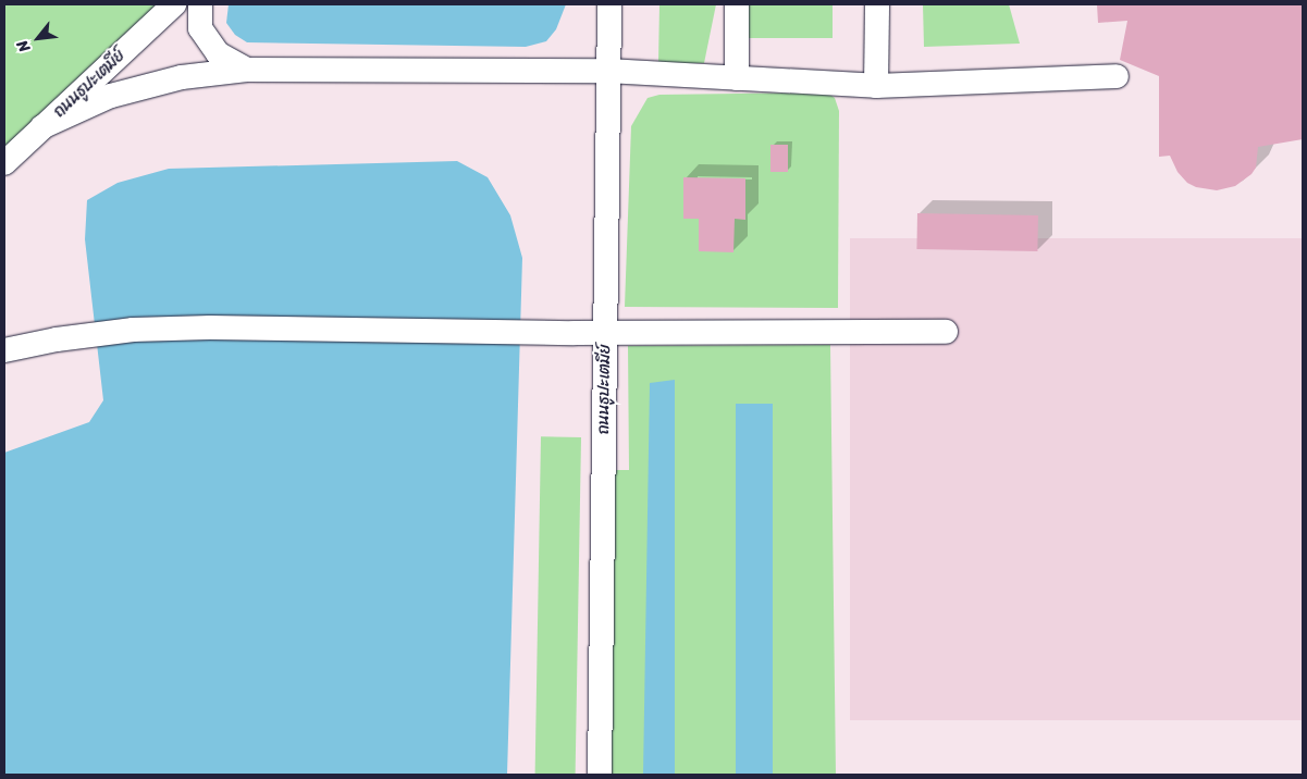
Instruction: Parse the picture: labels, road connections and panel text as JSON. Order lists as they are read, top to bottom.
{
  "streets": {
    "street": ["ถนนธูปะเตมีย์"]
  },
  "north": "bottom left"
}
